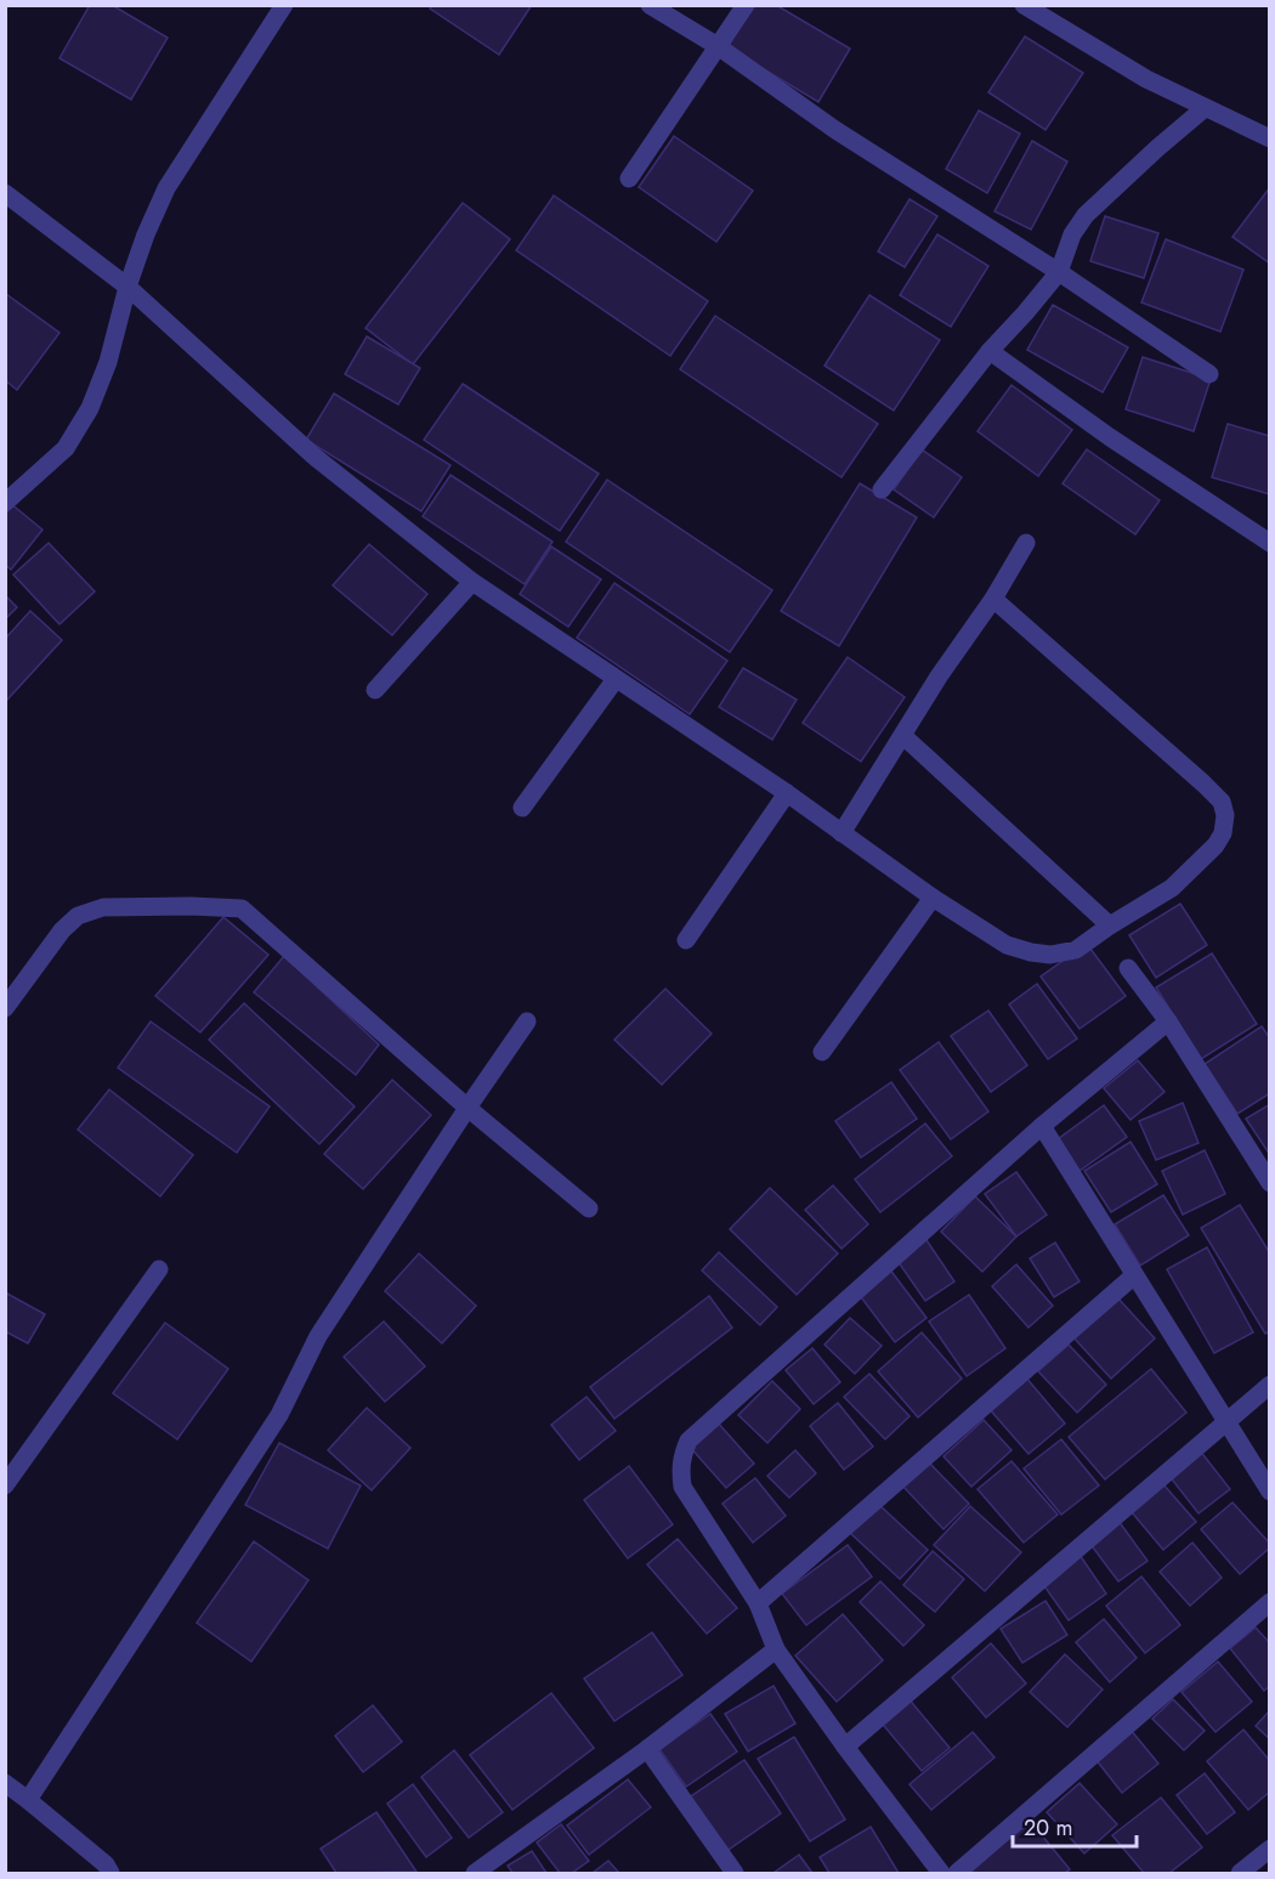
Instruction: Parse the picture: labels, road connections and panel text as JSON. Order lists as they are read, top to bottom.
{
  "scale_bar": "20 m"
}
